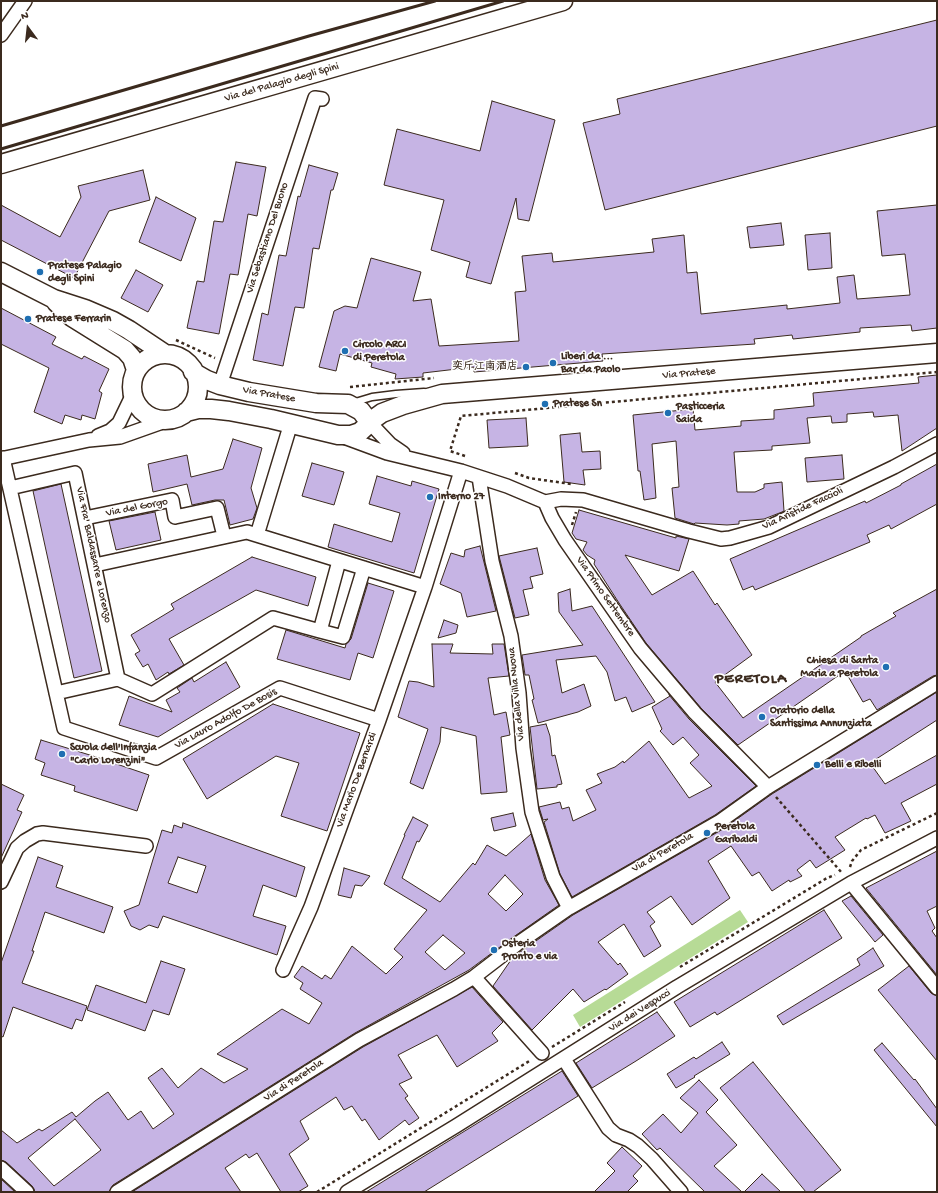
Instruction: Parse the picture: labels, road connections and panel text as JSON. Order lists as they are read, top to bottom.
{
  "streets": {
    "main road": ["Via del Palagio degli Spini", "Via Pratese"],
    "street": [
      "Via Sebastiano Del Buono",
      "Via del Gorgo",
      "Via Aristide Faccioli",
      "Via Fra' Baldassarre e Lorenzo",
      "Via Primo Settembre",
      "Via della Villa Nuova",
      "Via Lauro Adolfo De Bosis",
      "Via Mario De Bernardi",
      "Via di Peretola",
      "Via dei Vespucci"
    ]
  },
  "crossings": [
    ["Via Sebastiano Del Buono", "Via Pratese"],
    ["Via del Gorgo", "Via Fra' Baldassarre e Lorenzo"],
    ["Via Aristide Faccioli", "Via Primo Settembre"],
    ["Via Fra' Baldassarre e Lorenzo", "Via Lauro Adolfo De Bosis"],
    ["Via Primo Settembre", "Via di Peretola"],
    ["Via della Villa Nuova", "Via di Peretola"],
    ["Via Lauro Adolfo De Bosis", "Via Mario De Bernardi"]
  ],
  "districts": ["PERETOLA"],
  "places": [
    "Pratese Palagio degli Spini",
    "Pratese Ferrarin",
    "Circolo ARCI di Peretola",
    "Liberi da ... Bar da Paolo",
    "奕斤江南酒店",
    "Pratese Sn",
    "Pasticceria Saida",
    "Interno 27",
    "Chiesa di Santa Maria a Peretola",
    "Oratorio della Santissima Annunziata",
    "Scuola dell'Infanzia \"Carlo Lorenzini\"",
    "Belli e Ribelli",
    "Peretola Garibaldi",
    "Osteria Pronto e via"
  ],
  "north": "top"
}
